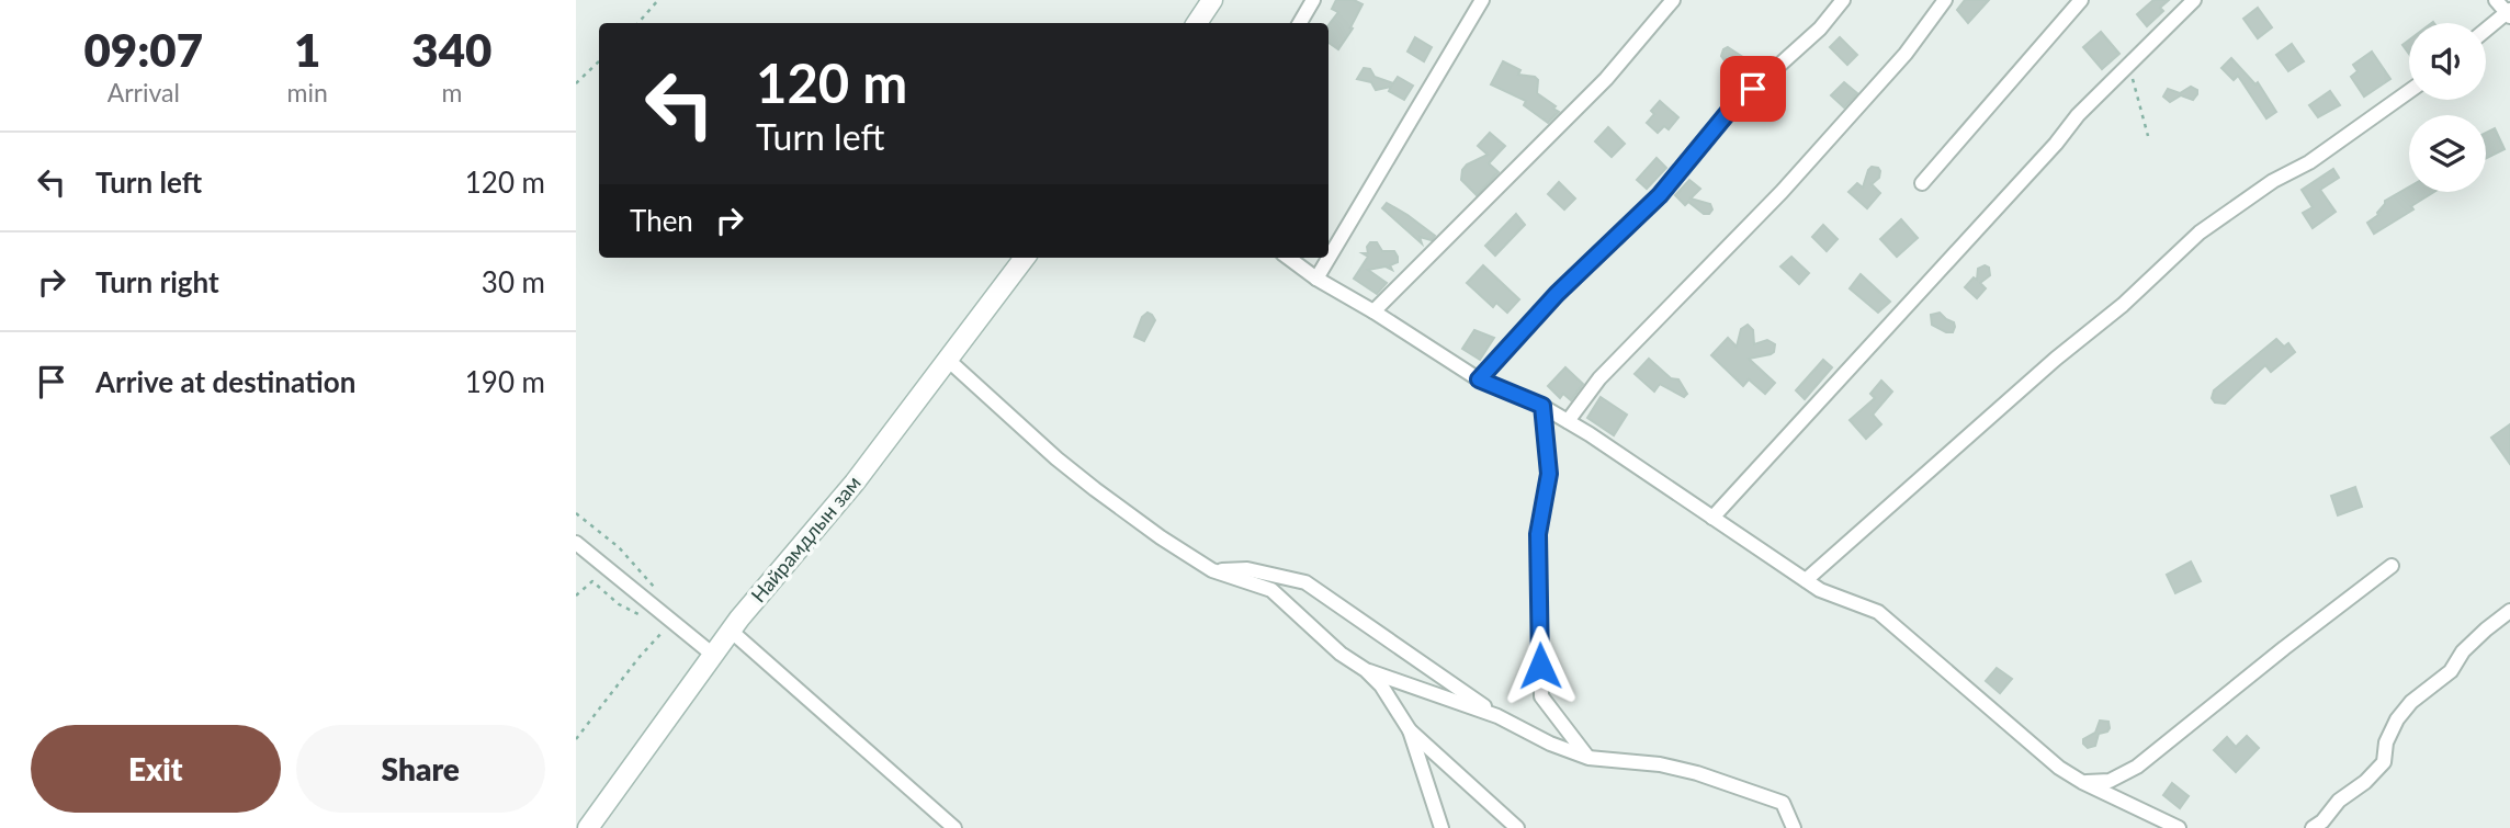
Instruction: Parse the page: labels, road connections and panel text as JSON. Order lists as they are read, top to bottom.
{
  "streets": {
    "main road": ["Найрамдлын зам"]
  },
  "page": {
    "eta": [
      "09:07",
      "Arrival",
      "1",
      "min",
      "340",
      "m"
    ],
    "turn": ["120 m", "Turn left"],
    "list": [
      {
        "name": "Turn left",
        "value": "120 m"
      },
      {
        "name": "Turn right",
        "value": "30 m"
      },
      {
        "name": "Arrive at destination",
        "value": "190 m"
      }
    ],
    "then": "Then",
    "buttons": ["Exit", "Share"]
  }
}
